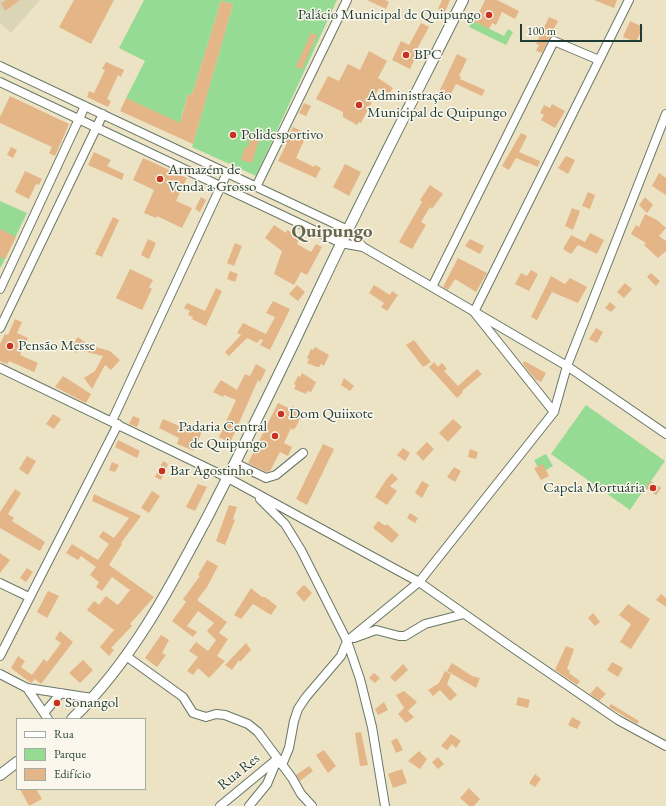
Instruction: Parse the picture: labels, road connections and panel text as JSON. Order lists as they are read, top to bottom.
{
  "streets": {
    "street": ["Rua Res"]
  },
  "districts": ["Quipungo"],
  "places": [
    "Palácio Municipal de Quipungo",
    "BPC",
    "Administração Municipal de Quipungo",
    "Polidesportivo",
    "Armazém de Venda a Grosso",
    "Pensão Messe",
    "Dom Quiixote",
    "Padaria Central de Quipungo",
    "Bar Agostinho",
    "Capela Mortuária",
    "Sonangol"
  ],
  "legend": ["Rua", "Parque", "Edifício"],
  "scale_bar": "100 m"
}
